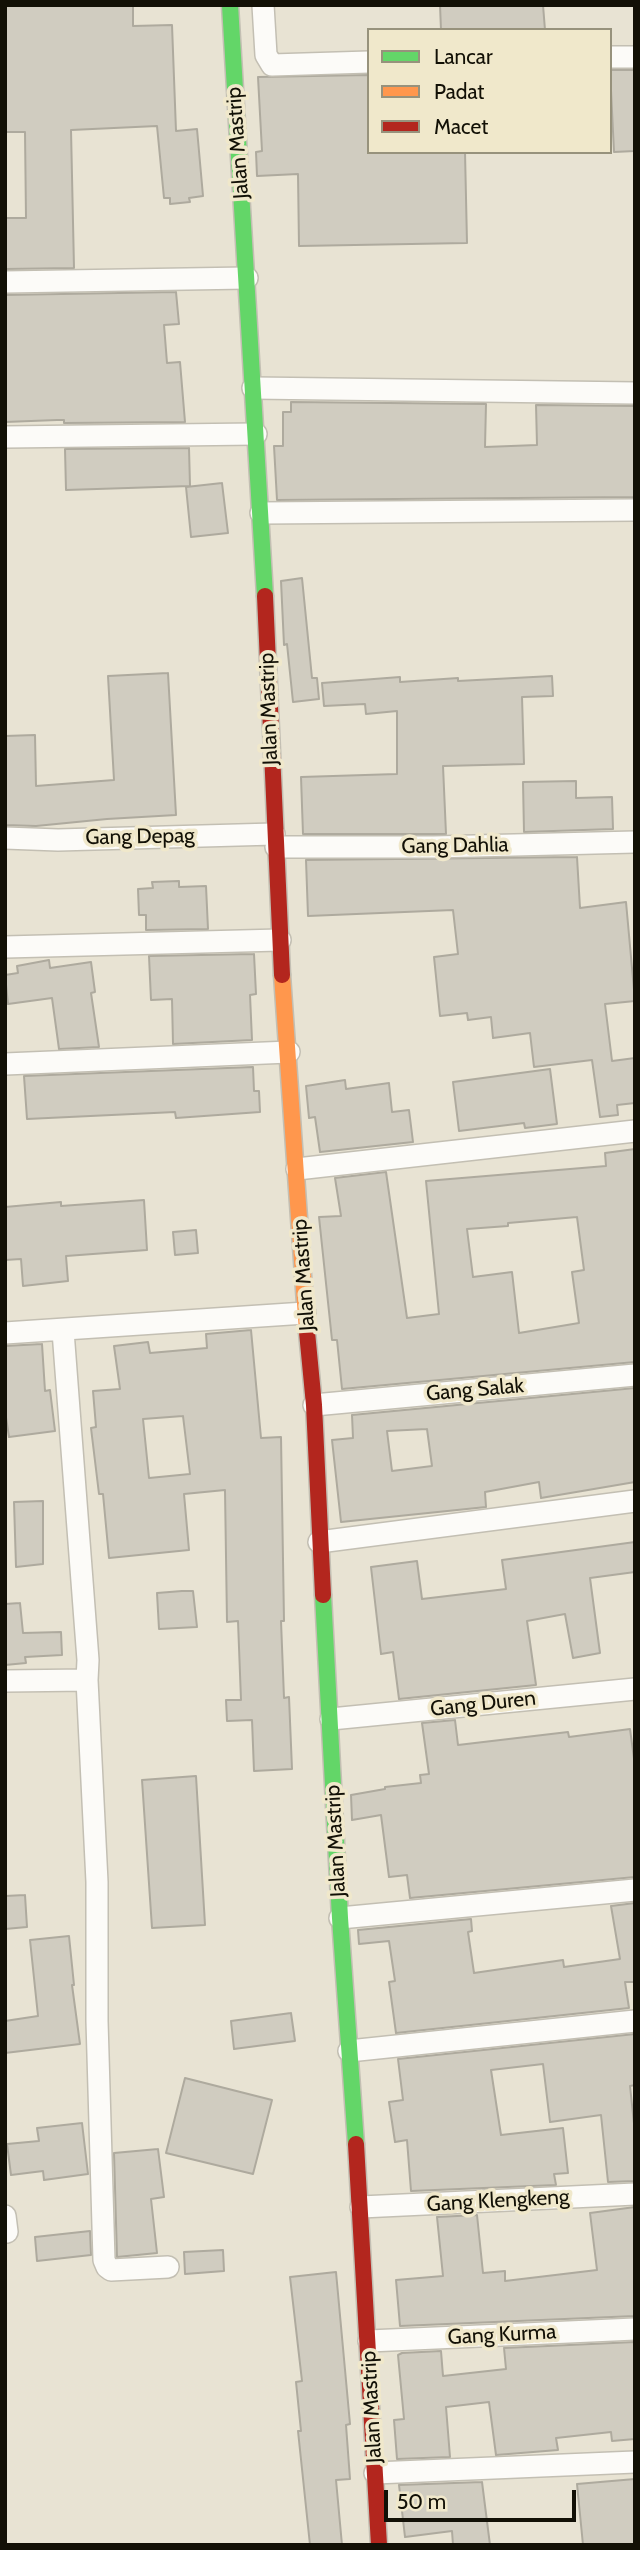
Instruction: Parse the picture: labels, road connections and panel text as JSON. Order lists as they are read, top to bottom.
{
  "streets": {
    "main road": ["Jalan Mastrip"],
    "street": [
      "Gang Depag",
      "Gang Dahlia",
      "Gang Salak",
      "Gang Duren",
      "Gang Klengkeng",
      "Gang Kurma"
    ]
  },
  "crossings": [
    ["Jalan Mastrip", "Gang Depag"],
    ["Jalan Mastrip", "Gang Dahlia"],
    ["Jalan Mastrip", "Gang Salak"],
    ["Jalan Mastrip", "Gang Duren"],
    ["Jalan Mastrip", "Gang Klengkeng"],
    ["Jalan Mastrip", "Gang Kurma"],
    ["Gang Depag", "Gang Dahlia"]
  ],
  "legend": ["Lancar", "Padat", "Macet"],
  "scale_bar": "50 m"
}
